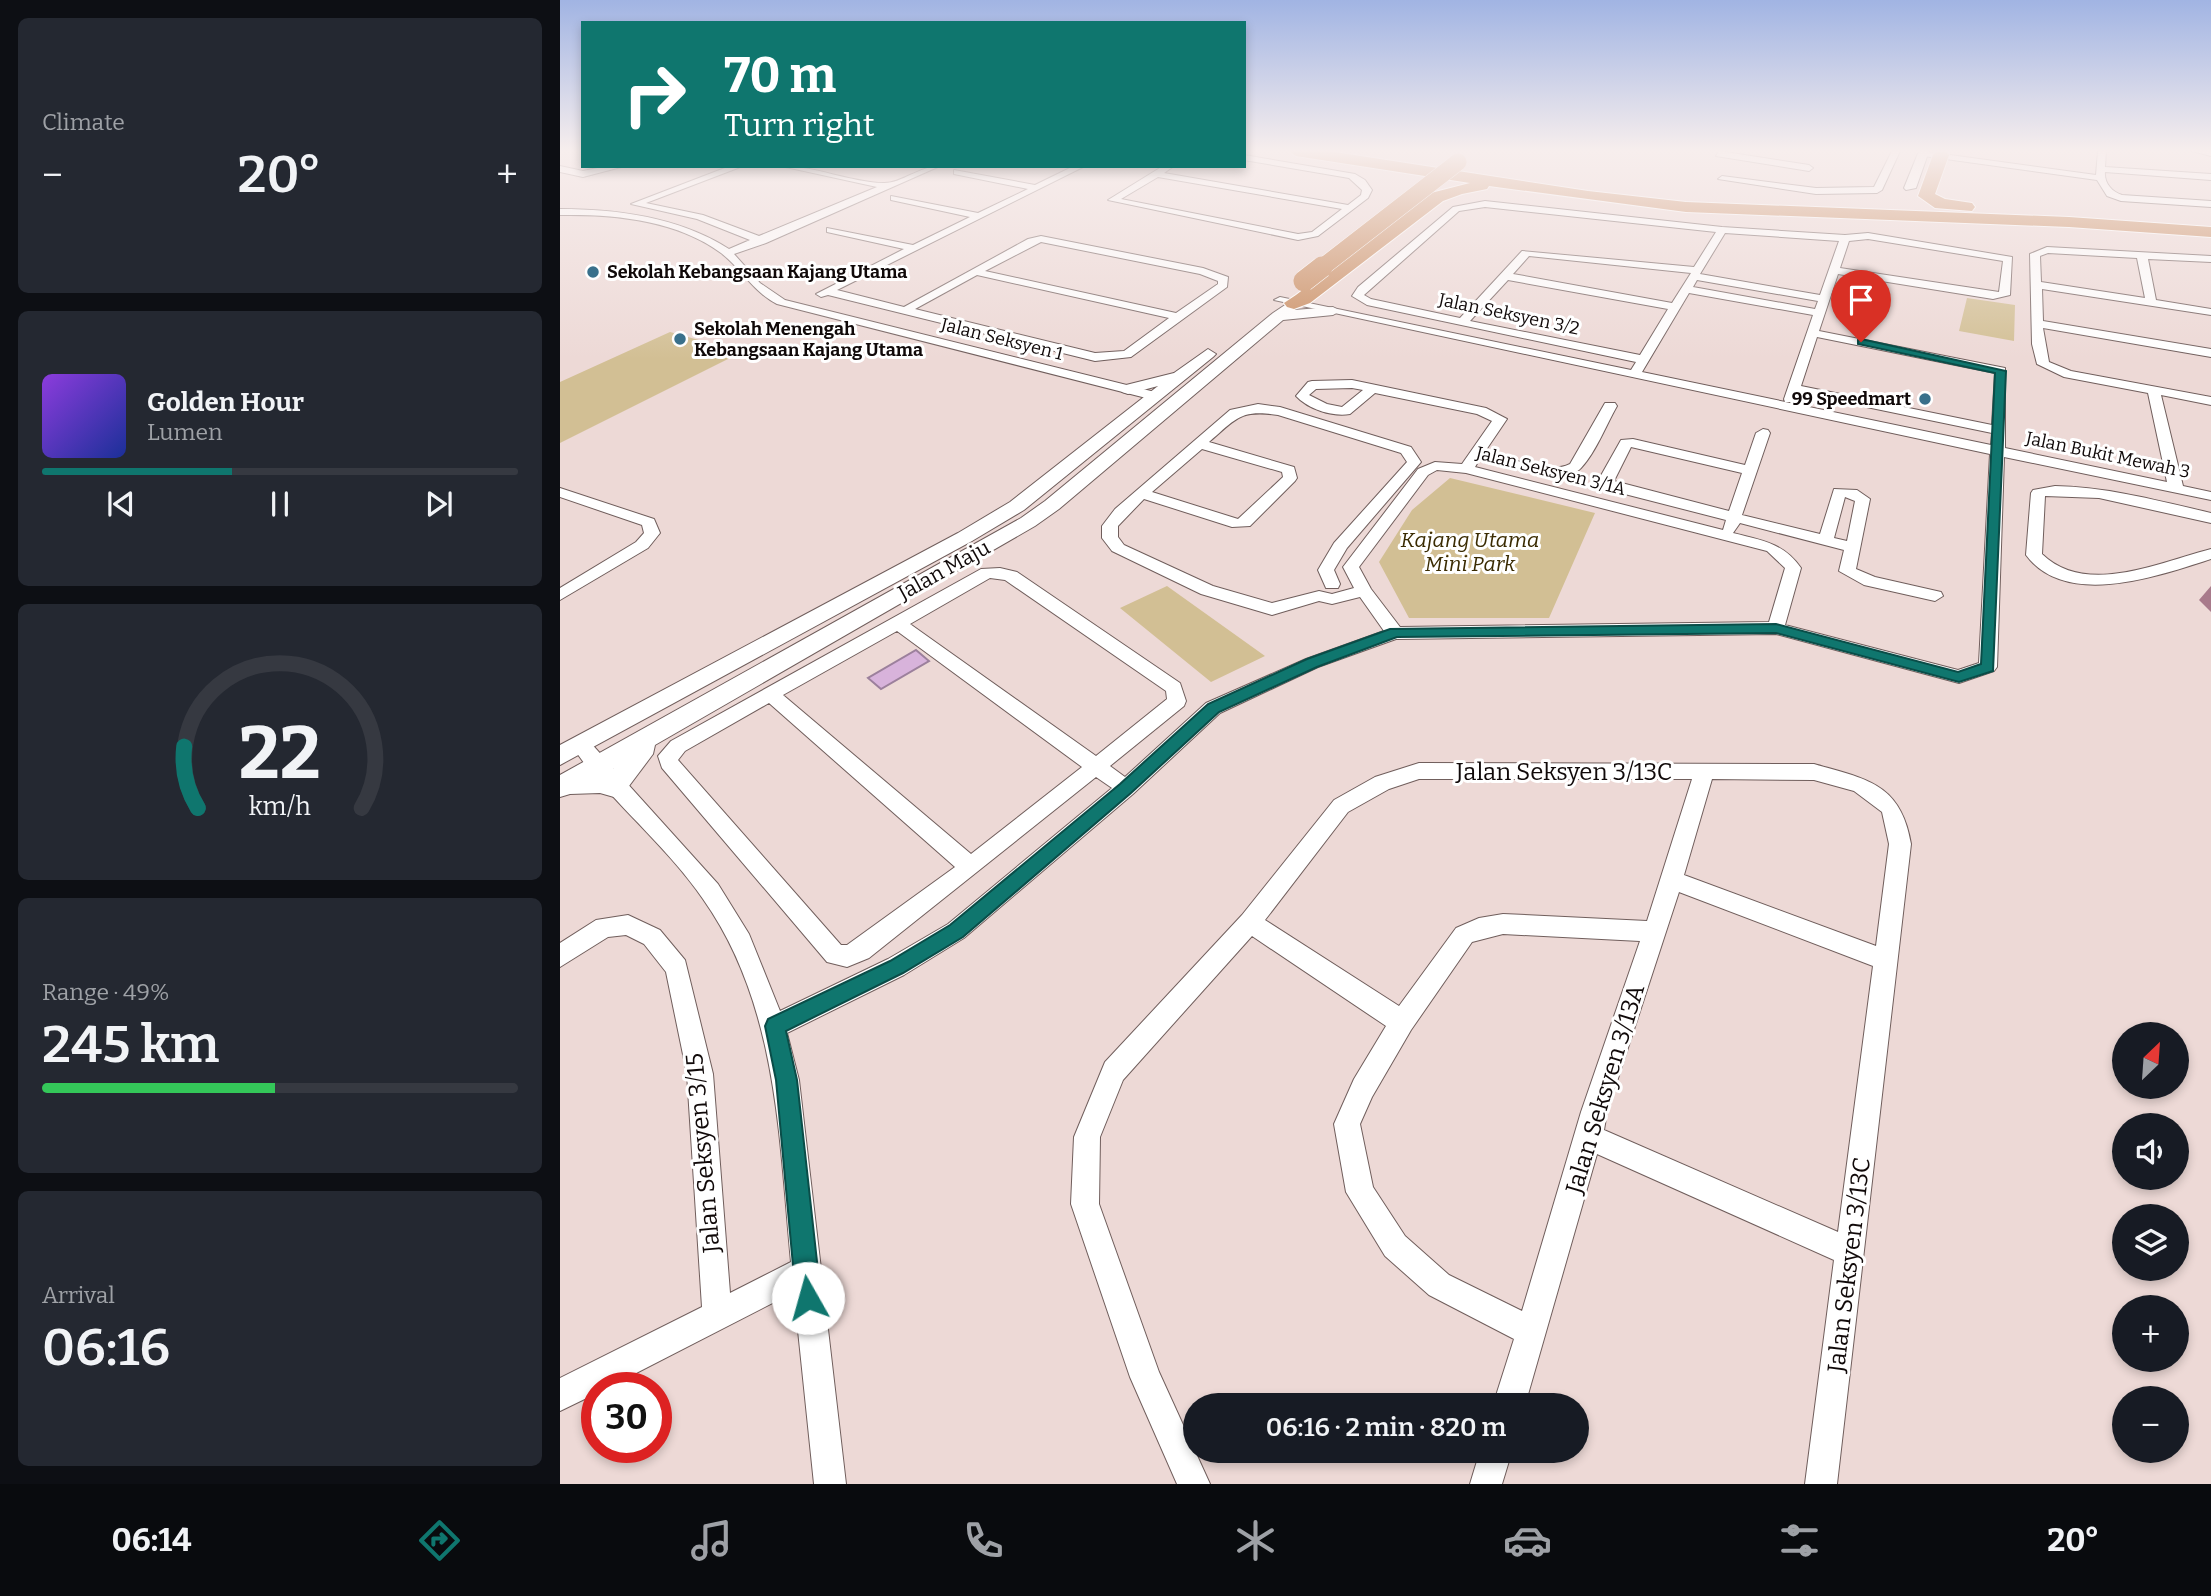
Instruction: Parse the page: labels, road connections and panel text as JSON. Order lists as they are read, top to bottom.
{
  "streets": {
    "street": [
      "Jalan Seksyen 3/2",
      "Jalan Seksyen 1",
      "Jalan Bukit Mewah 3",
      "Jalan Seksyen 3/1A",
      "Jalan Maju",
      "Jalan Seksyen 3/13C",
      "Jalan Seksyen 3/13A",
      "Jalan Seksyen 3/15"
    ]
  },
  "crossings": [
    ["Jalan Seksyen 1", "Jalan Maju"],
    ["Jalan Seksyen 3/13C", "Jalan Seksyen 3/13A"]
  ],
  "parks": ["Kajang Utama Mini Park"],
  "places": ["Sekolah Kebangsaan Kajang Utama", "Sekolah Menengah Kebangsaan Kajang Utama", "99 Speedmart"],
  "north": "top right",
  "page": {
    "tile": [
      "Climate",
      ["Range · 49%", "245 km"],
      ["Arrival", "06:16"]
    ],
    "turn": ["70 m", "Turn right"],
    "heat": ["−", "20°", "+"],
    "song": ["Golden Hour", "Lumen"],
    "map_buttons": ["+", "−"],
    "limit": "30",
    "trip": "06:16 · 2 min · 820 m",
    "tabs": ["06:14", "20°"],
    "gauge": ["22", "km/h"]
  }
}
